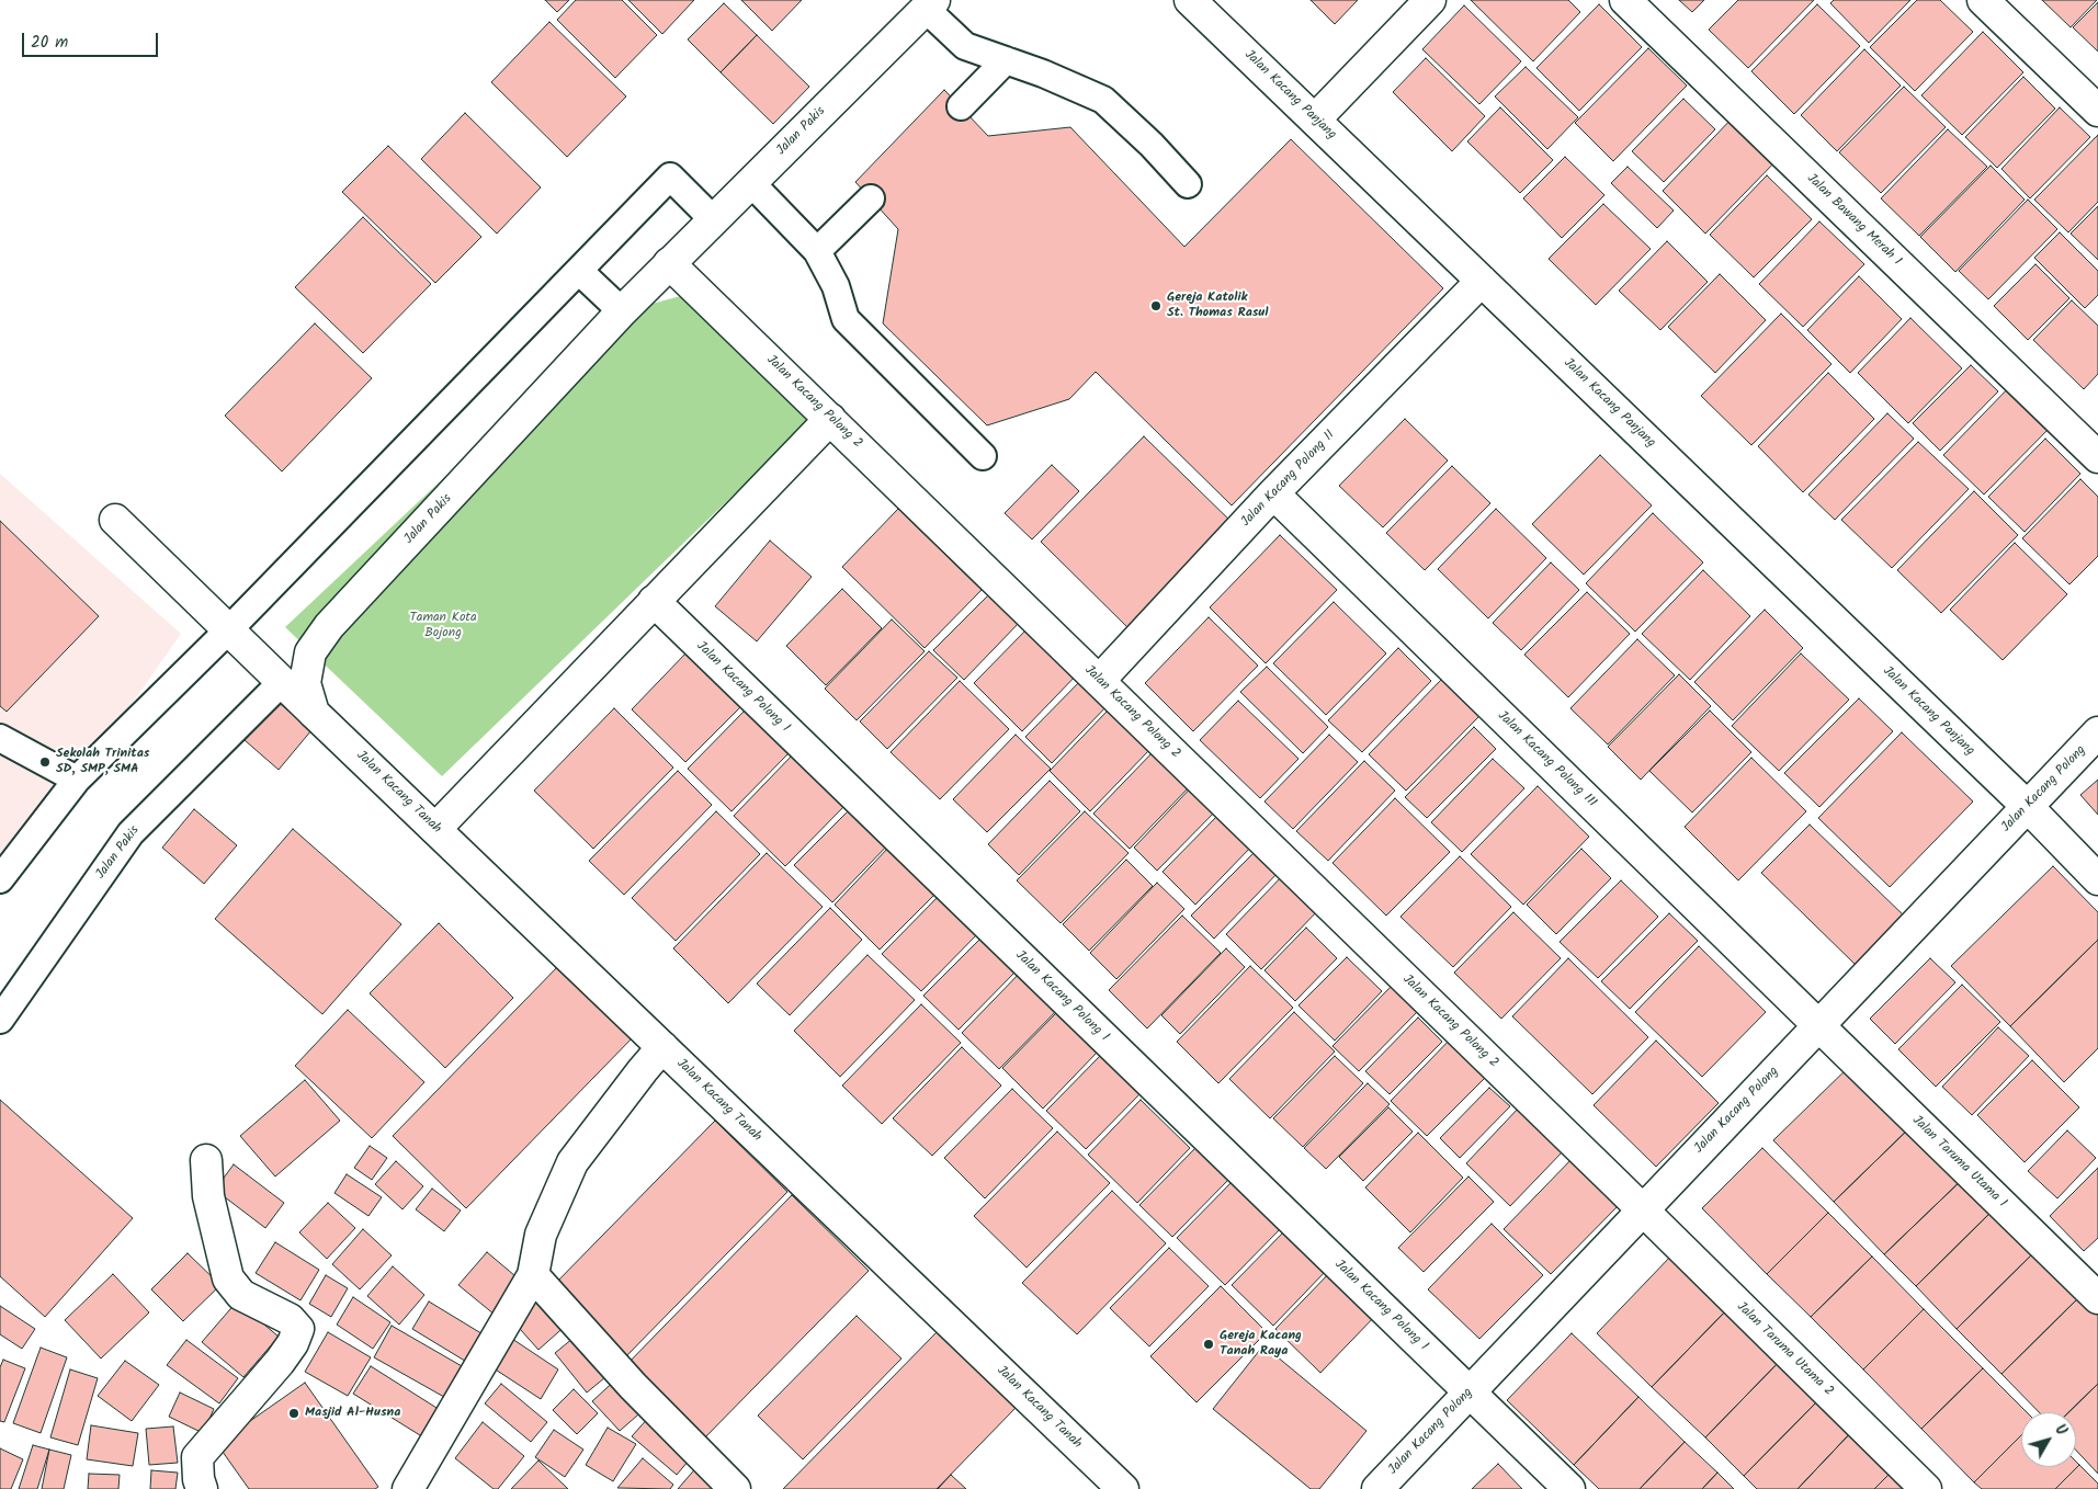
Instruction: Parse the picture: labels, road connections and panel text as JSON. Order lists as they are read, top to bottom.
{
  "streets": {
    "street": [
      "Jalan Kacang Panjang",
      "Jalan Pakis",
      "Jalan Bawang Merah I",
      "Jalan Kacang Polong 2",
      "Jalan Kacang Polong II",
      "Jalan Kacang Polong 1",
      "Jalan Kacang Polong III",
      "Jalan Kacang Polong",
      "Jalan Kacang Tanah",
      "Jalan Taruma Utama 1",
      "Jalan Taruma Utama 2"
    ]
  },
  "crossings": [
    ["Jalan Kacang Panjang", "Jalan Kacang Polong II"],
    ["Jalan Kacang Panjang", "Jalan Kacang Polong"],
    ["Jalan Pakis", "Jalan Kacang Polong 2"],
    ["Jalan Pakis", "Jalan Kacang Tanah"],
    ["Jalan Kacang Polong 2", "Jalan Kacang Polong II"],
    ["Jalan Kacang Polong 2", "Jalan Kacang Polong"],
    ["Jalan Kacang Polong 2", "Jalan Taruma Utama 2"],
    ["Jalan Kacang Polong II", "Jalan Kacang Polong III"],
    ["Jalan Kacang Polong 1", "Jalan Kacang Polong"],
    ["Jalan Kacang Polong III", "Jalan Kacang Polong"],
    ["Jalan Kacang Polong III", "Jalan Taruma Utama 1"],
    ["Jalan Kacang Polong", "Jalan Taruma Utama 1"],
    ["Jalan Kacang Polong", "Jalan Taruma Utama 2"]
  ],
  "parks": ["Taman Kota Bojong"],
  "places": [
    "Gereja Katolik St. Thomas Rasul",
    "Sekolah Trinitas SD, SMP, SMA",
    "Gereja Kacang Tanah Raya",
    "Masjid Al-Husna"
  ],
  "scale_bar": "20 m",
  "north": "top right"
}
